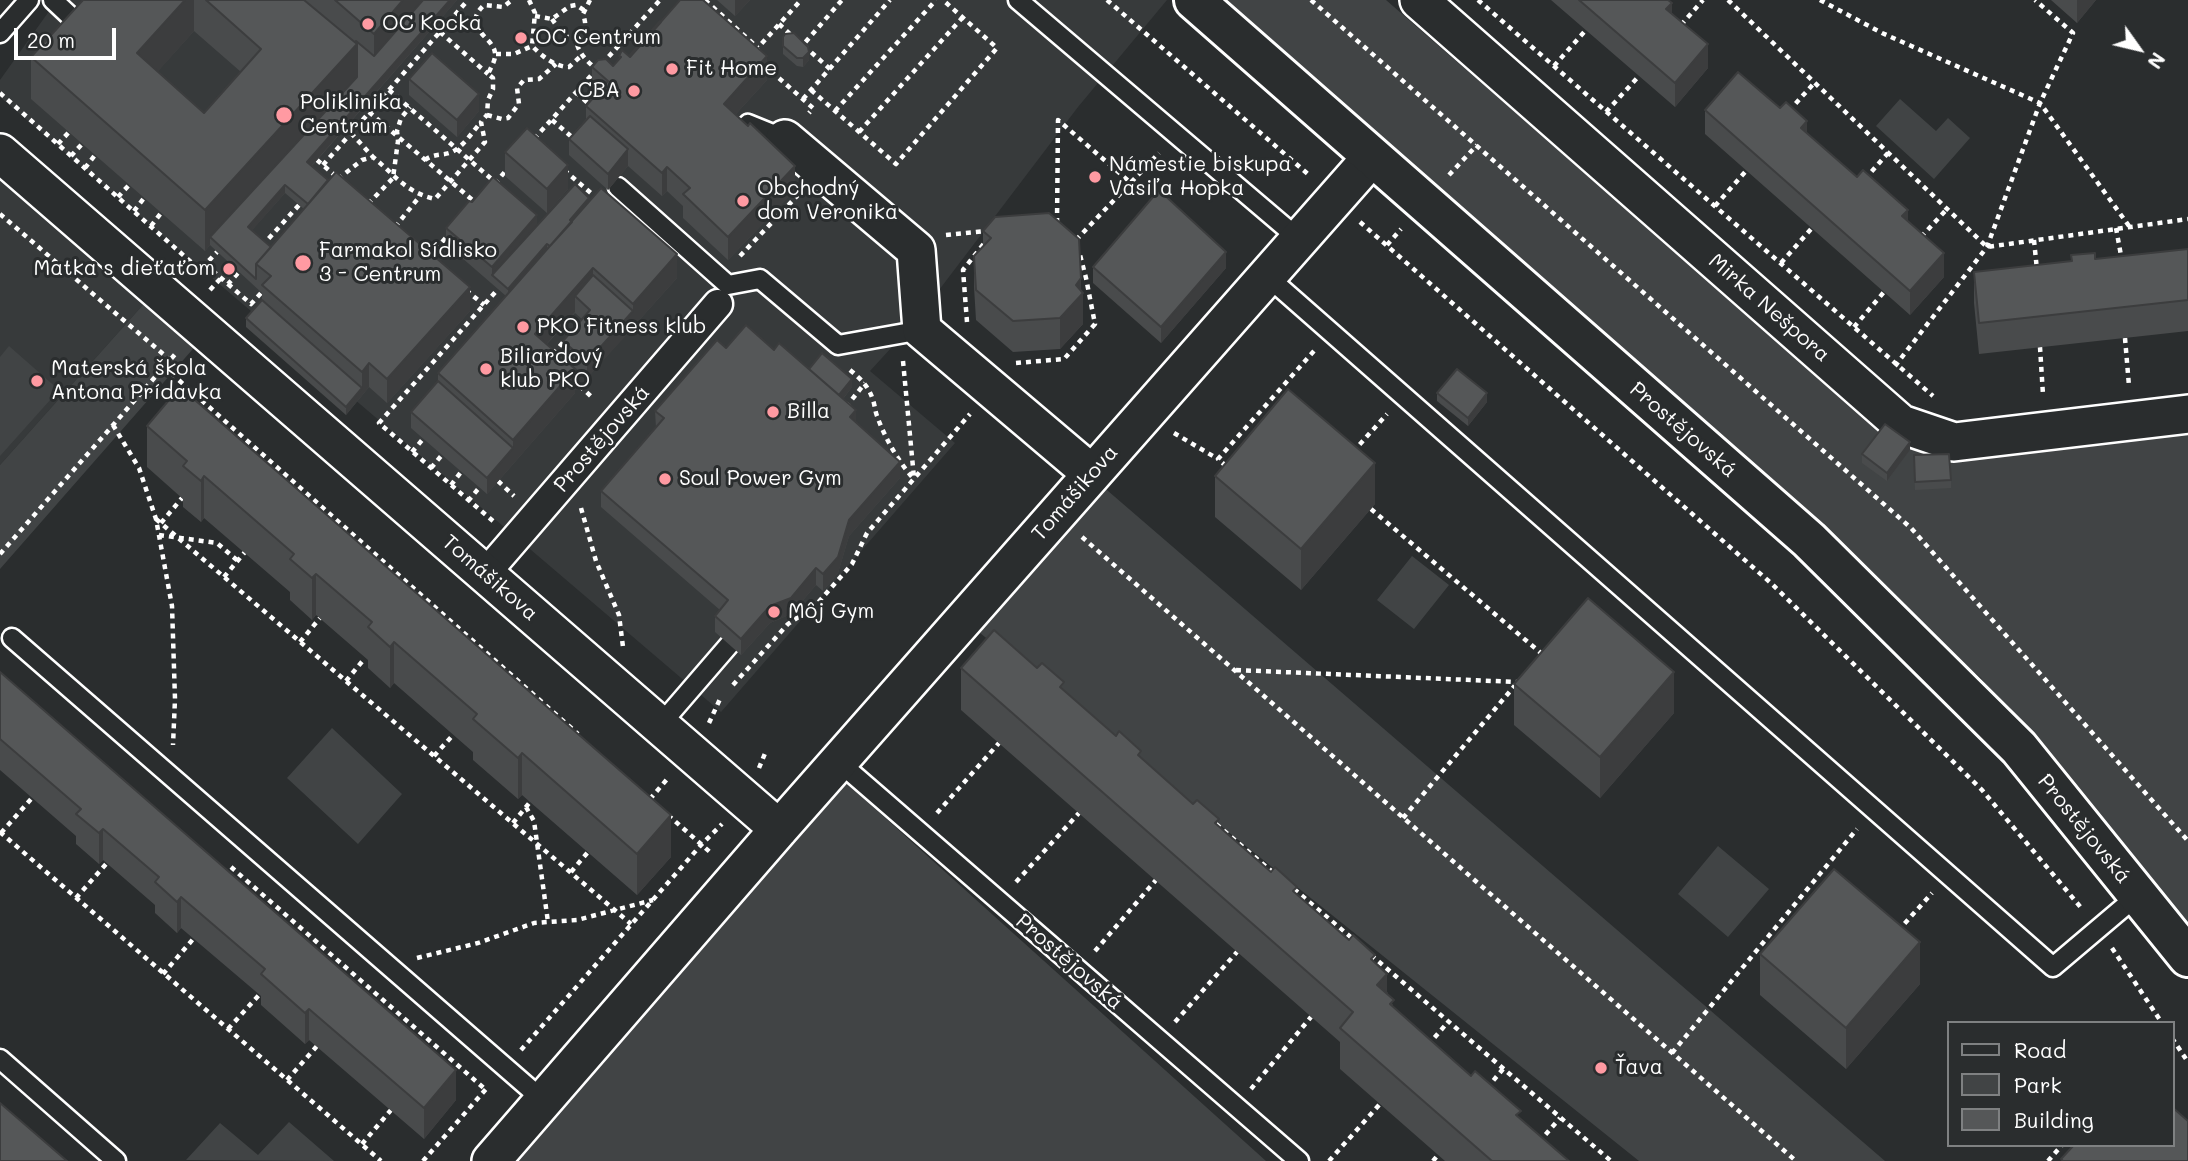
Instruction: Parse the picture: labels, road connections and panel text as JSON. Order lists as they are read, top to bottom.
{
  "streets": {
    "street": ["Mirka Nešpora", "Prostějovská", "Tomášikova"]
  },
  "crossings": [
    ["Prostějovská", "Tomášikova"]
  ],
  "places": [
    "OC Kocka",
    "OC Centrum",
    "Fit Home",
    "CBA",
    "Poliklinika Centrum",
    "Námestie biskupa Vasiľa Hopka",
    "Obchodný dom Veronika",
    "Farmakol Sídlisko 3 - Centrum",
    "Matka s dieťaťom",
    "PKO Fitness klub",
    "Biliardový klub PKO",
    "Materská škola Antona Prídavka",
    "Billa",
    "Soul Power Gym",
    "Môj Gym",
    "Ťava"
  ],
  "legend": ["Road", "Park", "Building"],
  "scale_bar": "20 m",
  "north": "bottom right"
}
